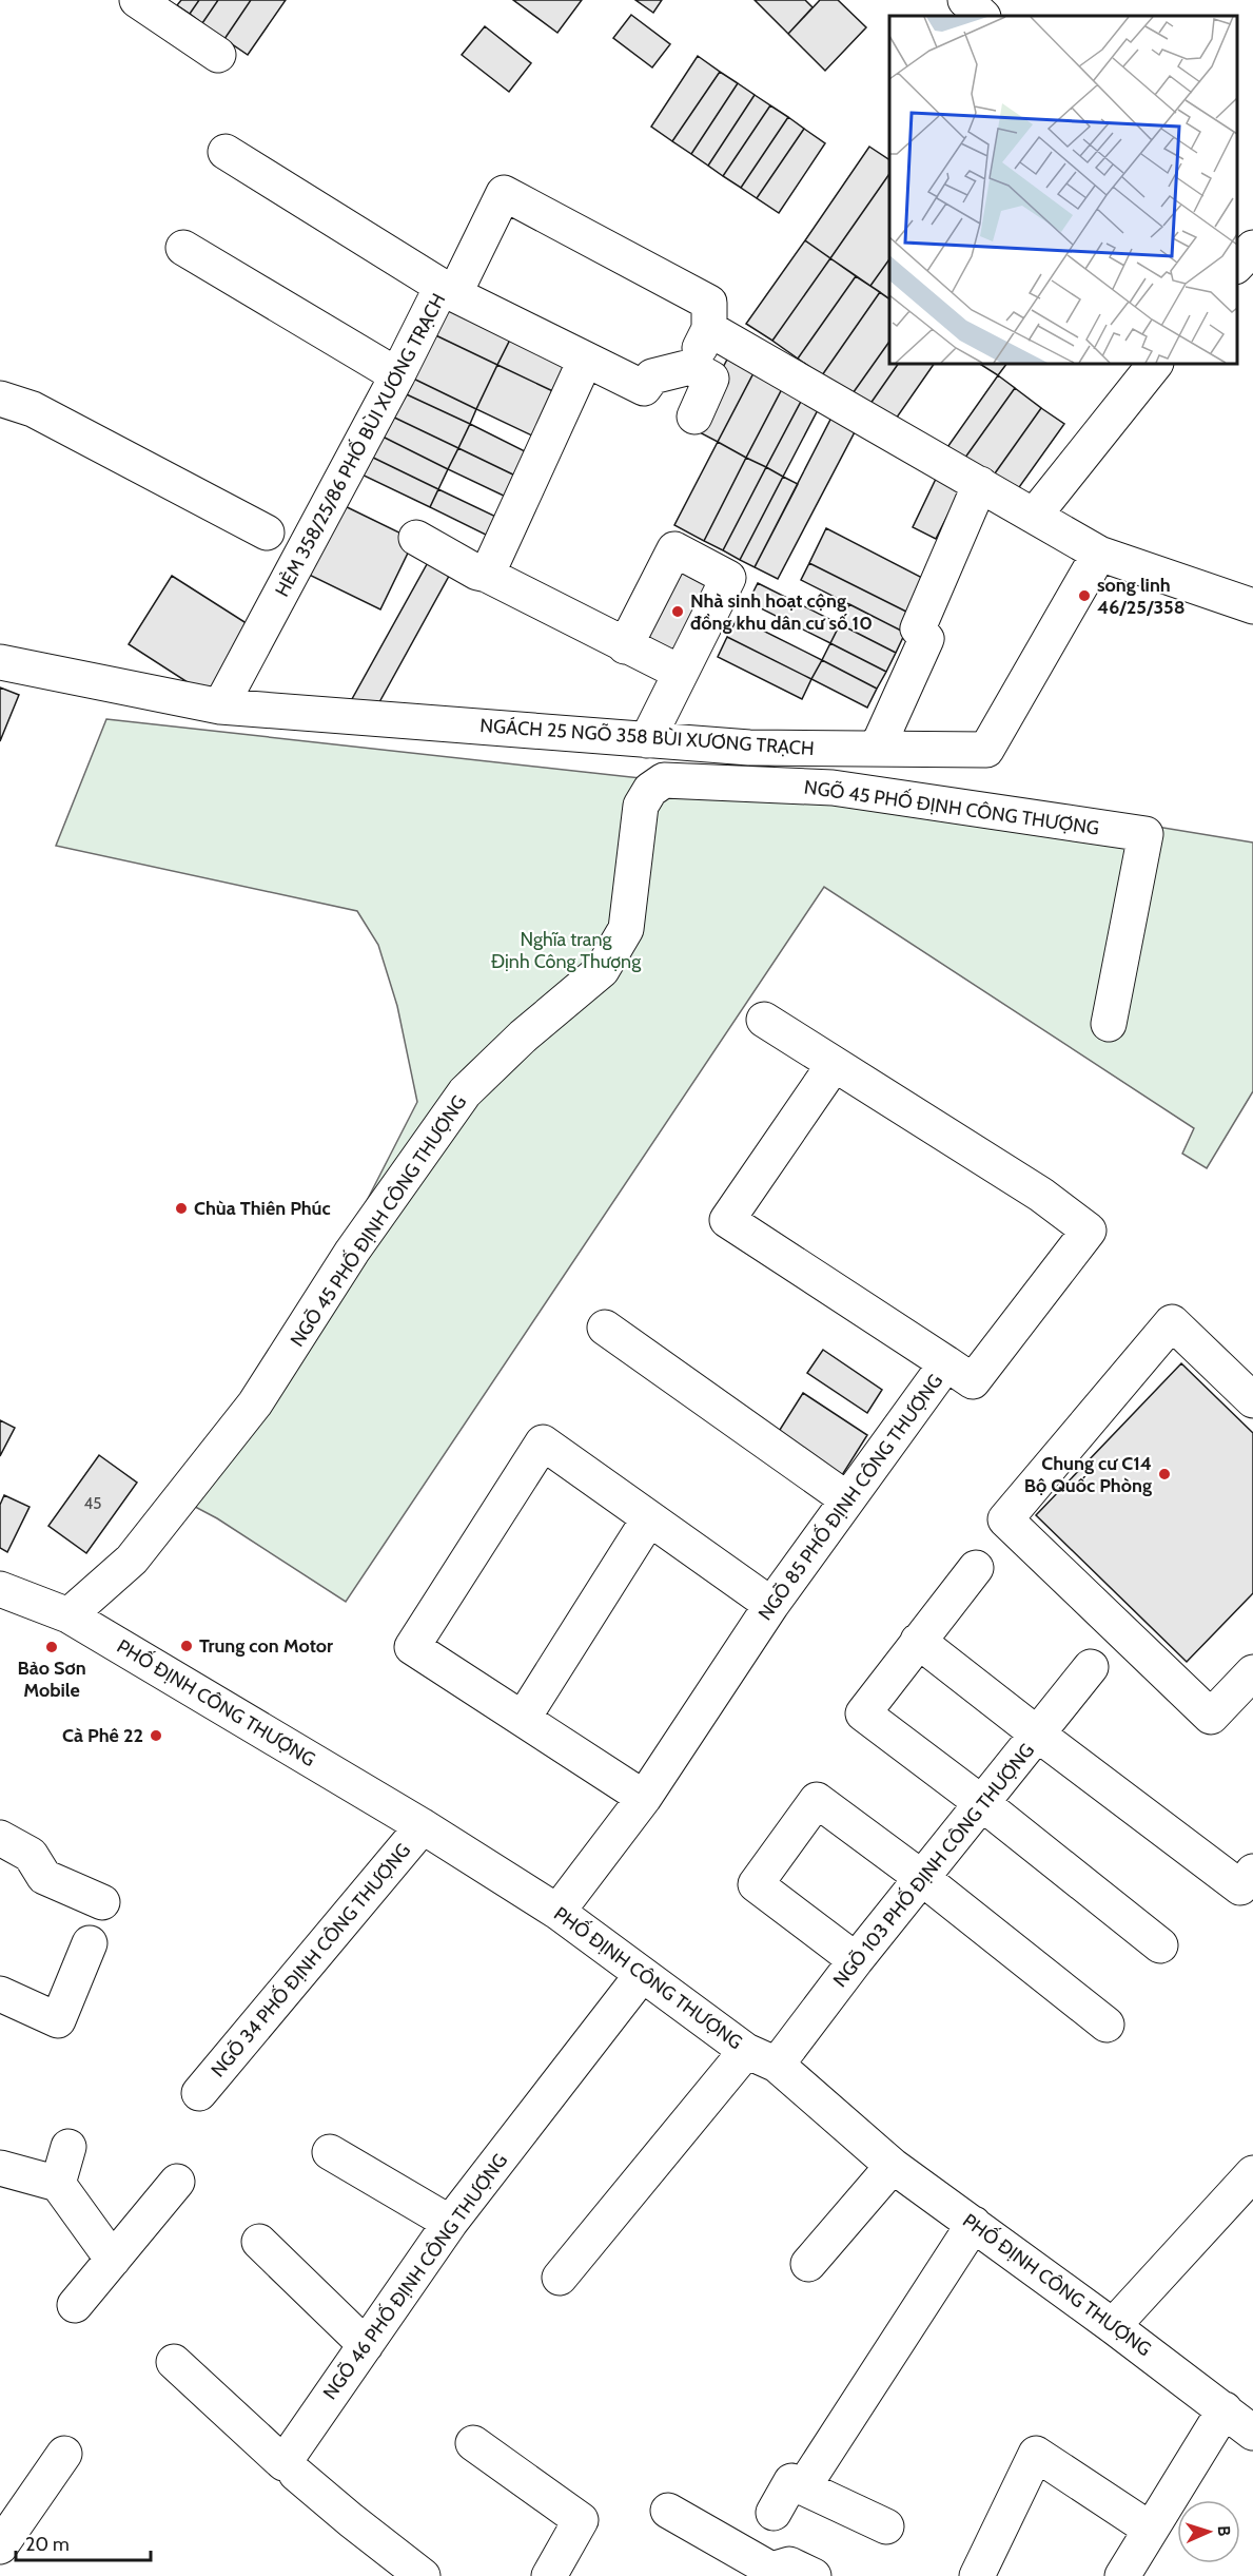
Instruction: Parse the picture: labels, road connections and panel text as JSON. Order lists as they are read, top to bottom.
{
  "streets": {
    "street": [
      "HẺM 358/25/86 PHỐ BÙI XƯƠNG TRẠCH",
      "NGÁCH 25 NGÕ 358 BÙI XƯƠNG TRẠCH",
      "NGÕ 45 PHỐ ĐỊNH CÔNG THƯỢNG",
      "NGÕ 85 PHỐ ĐỊNH CÔNG THƯỢNG",
      "PHỐ ĐỊNH CÔNG THƯỢNG",
      "NGÕ 103 PHỐ ĐỊNH CÔNG THƯỢNG",
      "NGÕ 34 PHỐ ĐỊNH CÔNG THƯỢNG",
      "NGÕ 46 PHỐ ĐỊNH CÔNG THƯỢNG"
    ]
  },
  "crossings": [
    ["HẺM 358/25/86 PHỐ BÙI XƯƠNG TRẠCH", "NGÁCH 25 NGÕ 358 BÙI XƯƠNG TRẠCH"],
    ["NGÕ 45 PHỐ ĐỊNH CÔNG THƯỢNG", "PHỐ ĐỊNH CÔNG THƯỢNG"],
    ["NGÕ 85 PHỐ ĐỊNH CÔNG THƯỢNG", "PHỐ ĐỊNH CÔNG THƯỢNG"],
    ["PHỐ ĐỊNH CÔNG THƯỢNG", "NGÕ 103 PHỐ ĐỊNH CÔNG THƯỢNG"],
    ["PHỐ ĐỊNH CÔNG THƯỢNG", "NGÕ 34 PHỐ ĐỊNH CÔNG THƯỢNG"],
    ["PHỐ ĐỊNH CÔNG THƯỢNG", "NGÕ 46 PHỐ ĐỊNH CÔNG THƯỢNG"]
  ],
  "parks": ["Nghĩa trang Định Công Thượng"],
  "places": [
    "song linh 46/25/358",
    "Nhà sinh hoạt cộng đồng khu dân cư số 10",
    "Chùa Thiên Phúc",
    "Chung cư C14 Bộ Quốc Phòng",
    "Trung con Motor",
    "Bảo Sơn Mobile",
    "Cà Phê 22"
  ],
  "house_numbers": ["45"],
  "scale_bar": "20 m",
  "north": "right"
}
